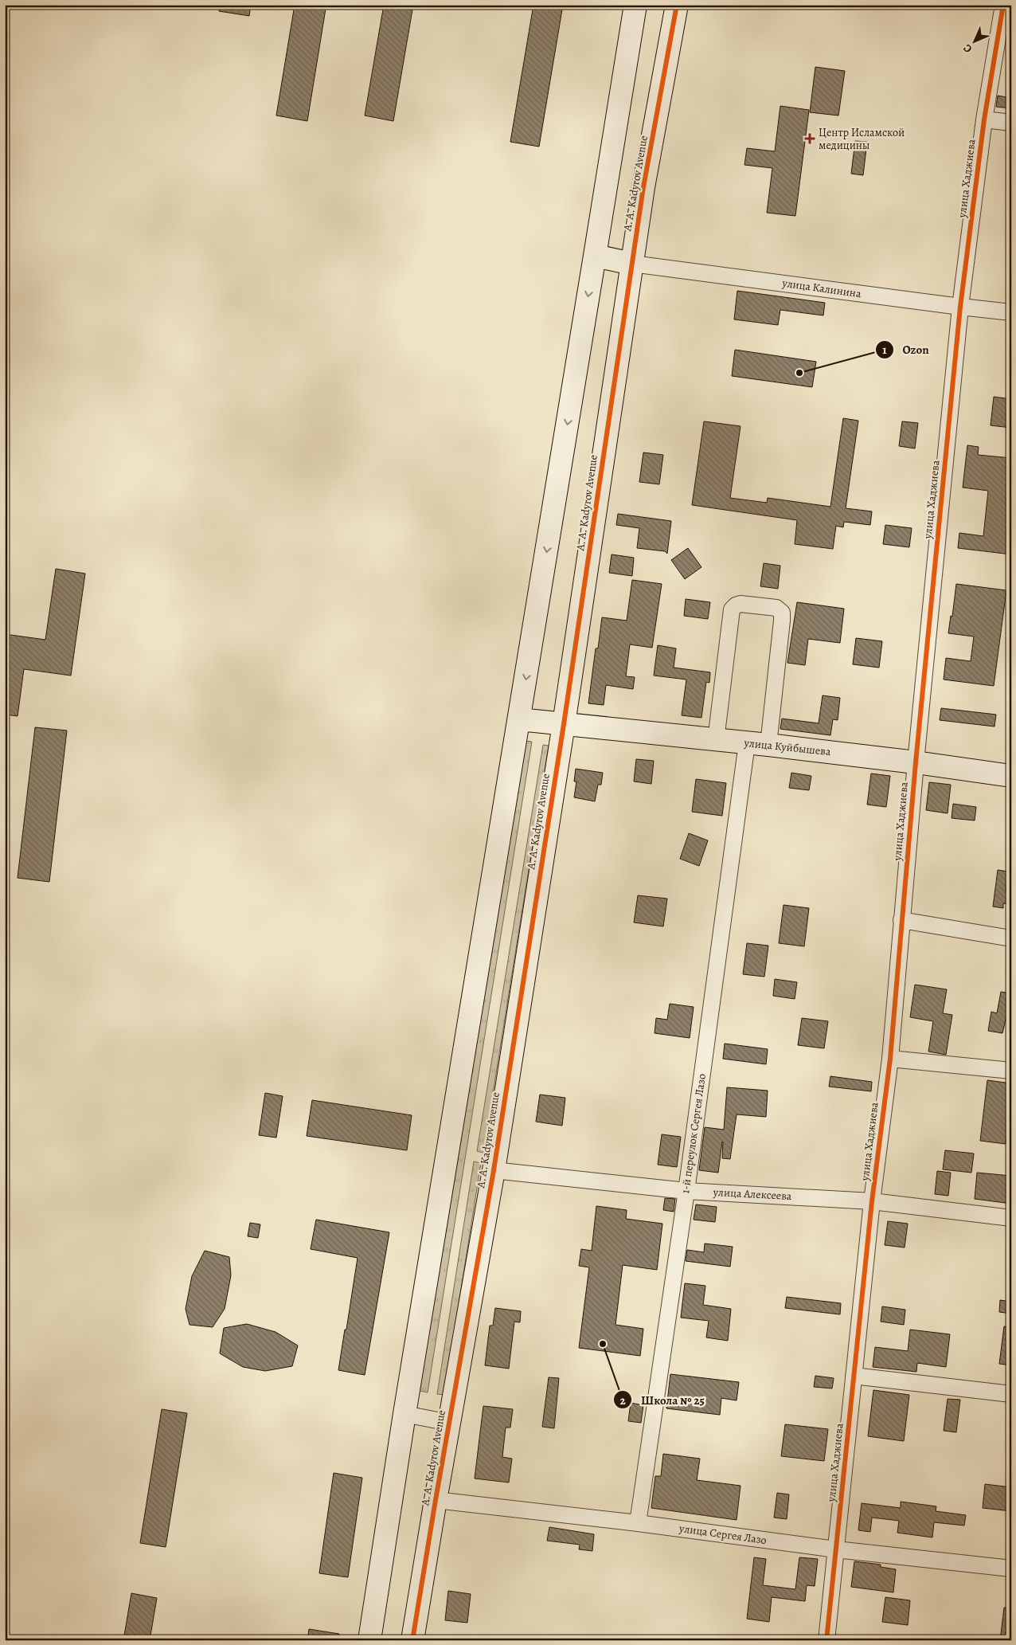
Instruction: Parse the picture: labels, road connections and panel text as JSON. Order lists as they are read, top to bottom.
{
  "streets": {
    "street": [
      "улица Хаджиева",
      "A. A. Kadyrov Avenue",
      "улица Калинина",
      "улица Куйбышева",
      "1-й переулок Сергея Лазо",
      "улица Алексеева",
      "улица Сергея Лазо"
    ]
  },
  "crossings": [
    ["улица Хаджиева", "улица Калинина"],
    ["улица Хаджиева", "улица Куйбышева"],
    ["улица Хаджиева", "улица Алексеева"],
    ["улица Хаджиева", "улица Сергея Лазо"],
    ["A. A. Kadyrov Avenue", "улица Калинина"],
    ["A. A. Kadyrov Avenue", "улица Куйбышева"],
    ["A. A. Kadyrov Avenue", "улица Алексеева"],
    ["A. A. Kadyrov Avenue", "улица Сергея Лазо"],
    ["улица Куйбышева", "1-й переулок Сергея Лазо"],
    ["1-й переулок Сергея Лазо", "улица Алексеева"],
    ["1-й переулок Сергея Лазо", "улица Сергея Лазо"]
  ],
  "places": {
    "health": ["Центр Исламской медицины"],
    "other": ["Ozon", "Школа № 25"]
  },
  "north": "bottom left"
}
